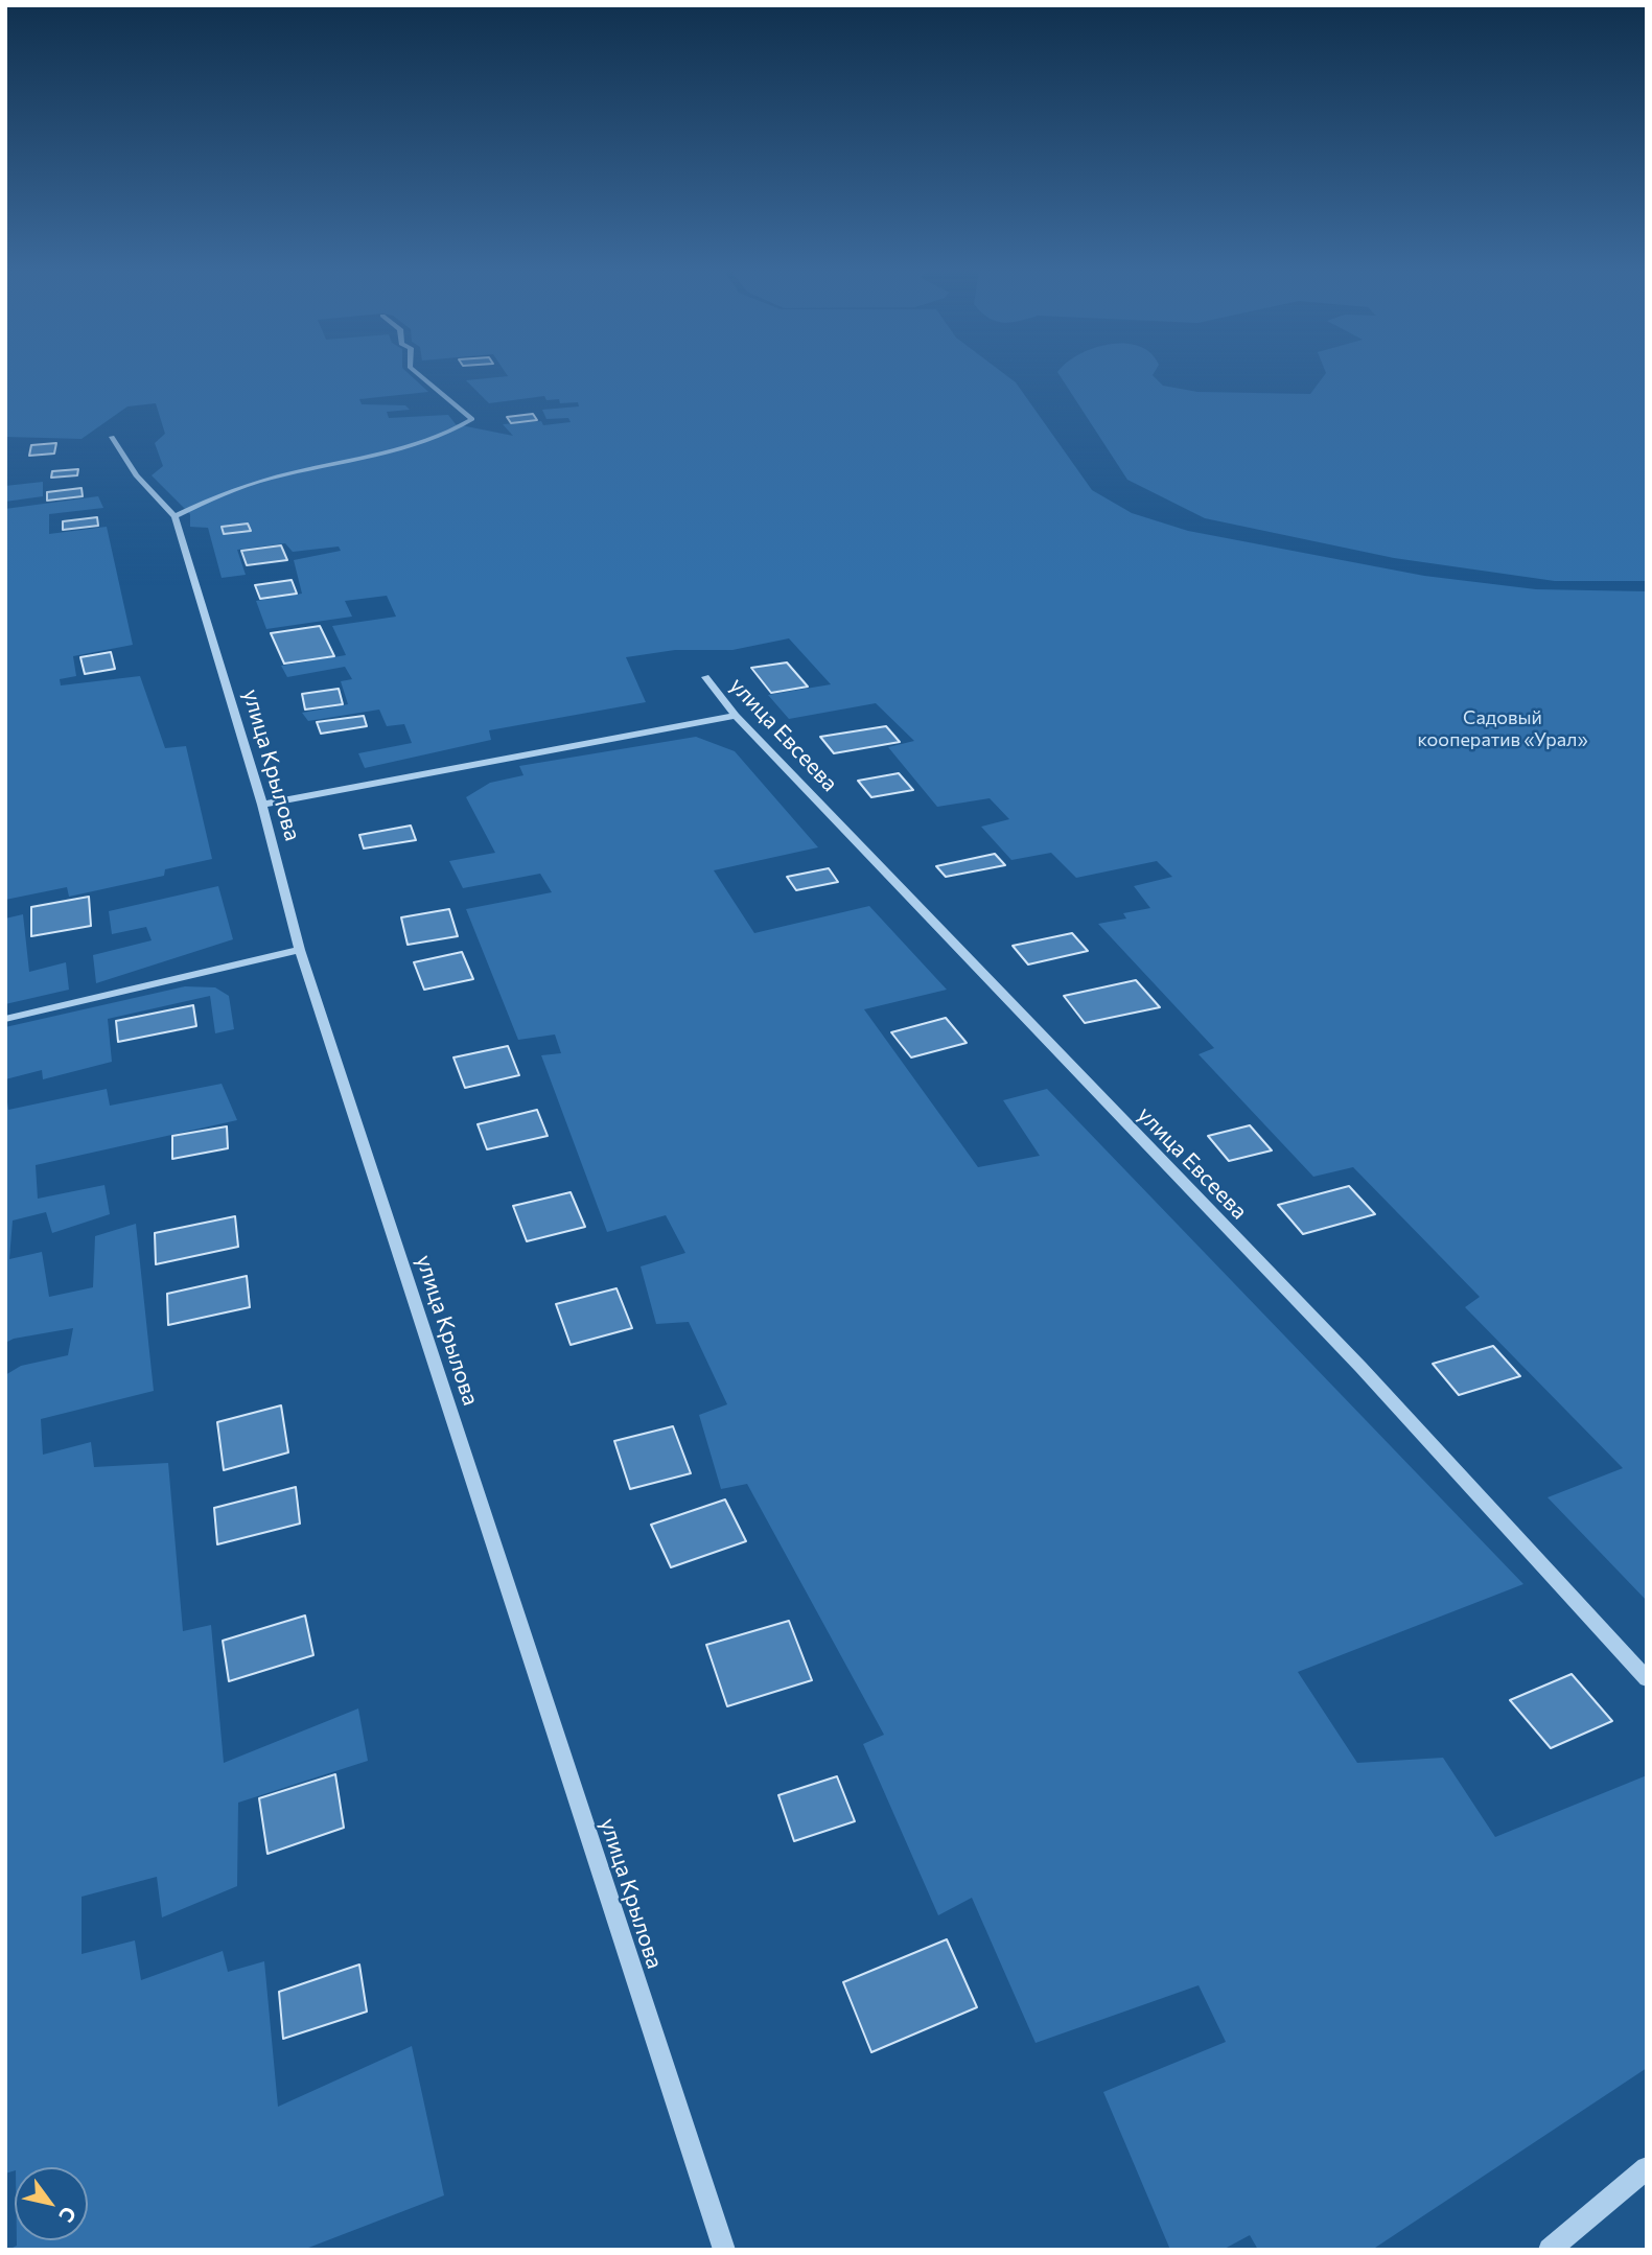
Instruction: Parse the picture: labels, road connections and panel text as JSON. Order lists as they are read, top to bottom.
{
  "streets": {
    "street": ["улица Евсеева", "улица Крылова"]
  },
  "parks": ["Садовый кооператив «Урал»"],
  "north": "bottom right"
}
